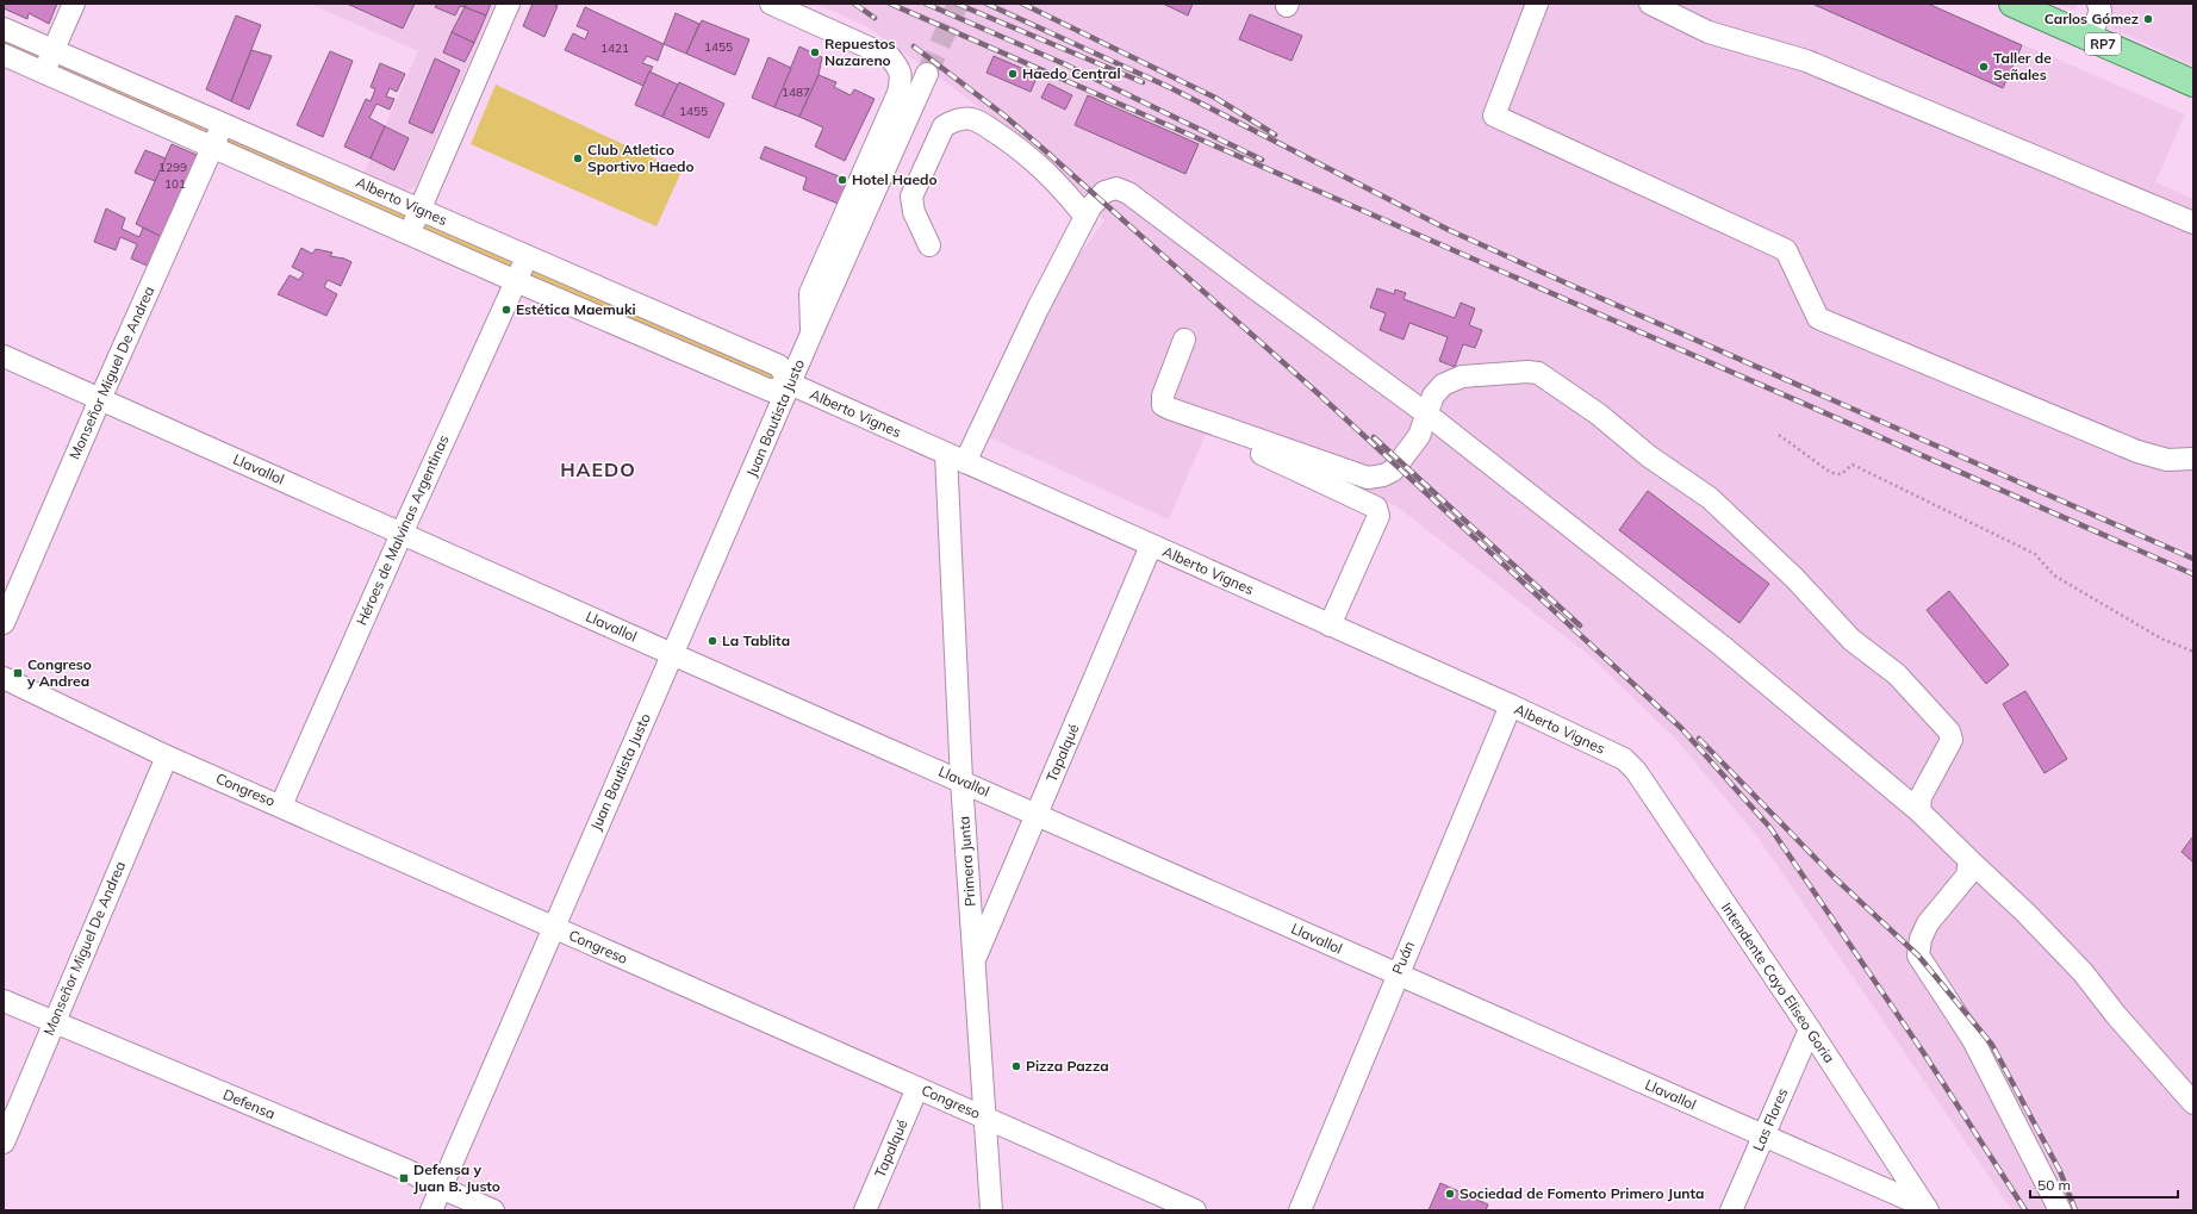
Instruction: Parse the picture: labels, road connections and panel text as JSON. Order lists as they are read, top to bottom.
{
  "streets": {
    "main road": ["RP7"],
    "street": [
      "Alberto Vignes",
      "Monseñor Miguel De Andrea",
      "Juan Bautista Justo",
      "Llavallol",
      "Héroes de Malvinas Argentinas",
      "Tapalqué",
      "Congreso",
      "Primera Junta",
      "Puán",
      "Intendente Cayo Eliseo Goria",
      "Defensa",
      "Las Flores"
    ]
  },
  "crossings": [
    ["Alberto Vignes", "Monseñor Miguel De Andrea"],
    ["Alberto Vignes", "Juan Bautista Justo"],
    ["Alberto Vignes", "Héroes de Malvinas Argentinas"],
    ["Alberto Vignes", "Tapalqué"],
    ["Alberto Vignes", "Primera Junta"],
    ["Alberto Vignes", "Puán"],
    ["Alberto Vignes", "Intendente Cayo Eliseo Goria"],
    ["Monseñor Miguel De Andrea", "Llavallol"],
    ["Monseñor Miguel De Andrea", "Congreso"],
    ["Monseñor Miguel De Andrea", "Defensa"],
    ["Juan Bautista Justo", "Llavallol"],
    ["Juan Bautista Justo", "Congreso"],
    ["Juan Bautista Justo", "Defensa"],
    ["Llavallol", "Héroes de Malvinas Argentinas"],
    ["Llavallol", "Tapalqué"],
    ["Llavallol", "Primera Junta"],
    ["Llavallol", "Puán"],
    ["Llavallol", "Intendente Cayo Eliseo Goria"],
    ["Llavallol", "Las Flores"],
    ["Héroes de Malvinas Argentinas", "Congreso"],
    ["Tapalqué", "Congreso"],
    ["Tapalqué", "Primera Junta"],
    ["Congreso", "Primera Junta"],
    ["Intendente Cayo Eliseo Goria", "Las Flores"]
  ],
  "districts": ["HAEDO"],
  "places": {
    "other": [
      "Carlos Gómez",
      "Repuestos Nazareno",
      "Taller de Señales",
      "Haedo Central",
      "Club Atletico Sportivo Haedo",
      "Hotel Haedo",
      "Estética Maemuki",
      "La Tablita",
      "Pizza Pazza",
      "Sociedad de Fomento Primero Junta"
    ],
    "transit": ["Congreso y Andrea", "Defensa y Juan B. Justo"]
  },
  "house_numbers": [
    "1455",
    "1421",
    "1487",
    "1455",
    "1299",
    "101"
  ],
  "scale_bar": "50 m"
}
